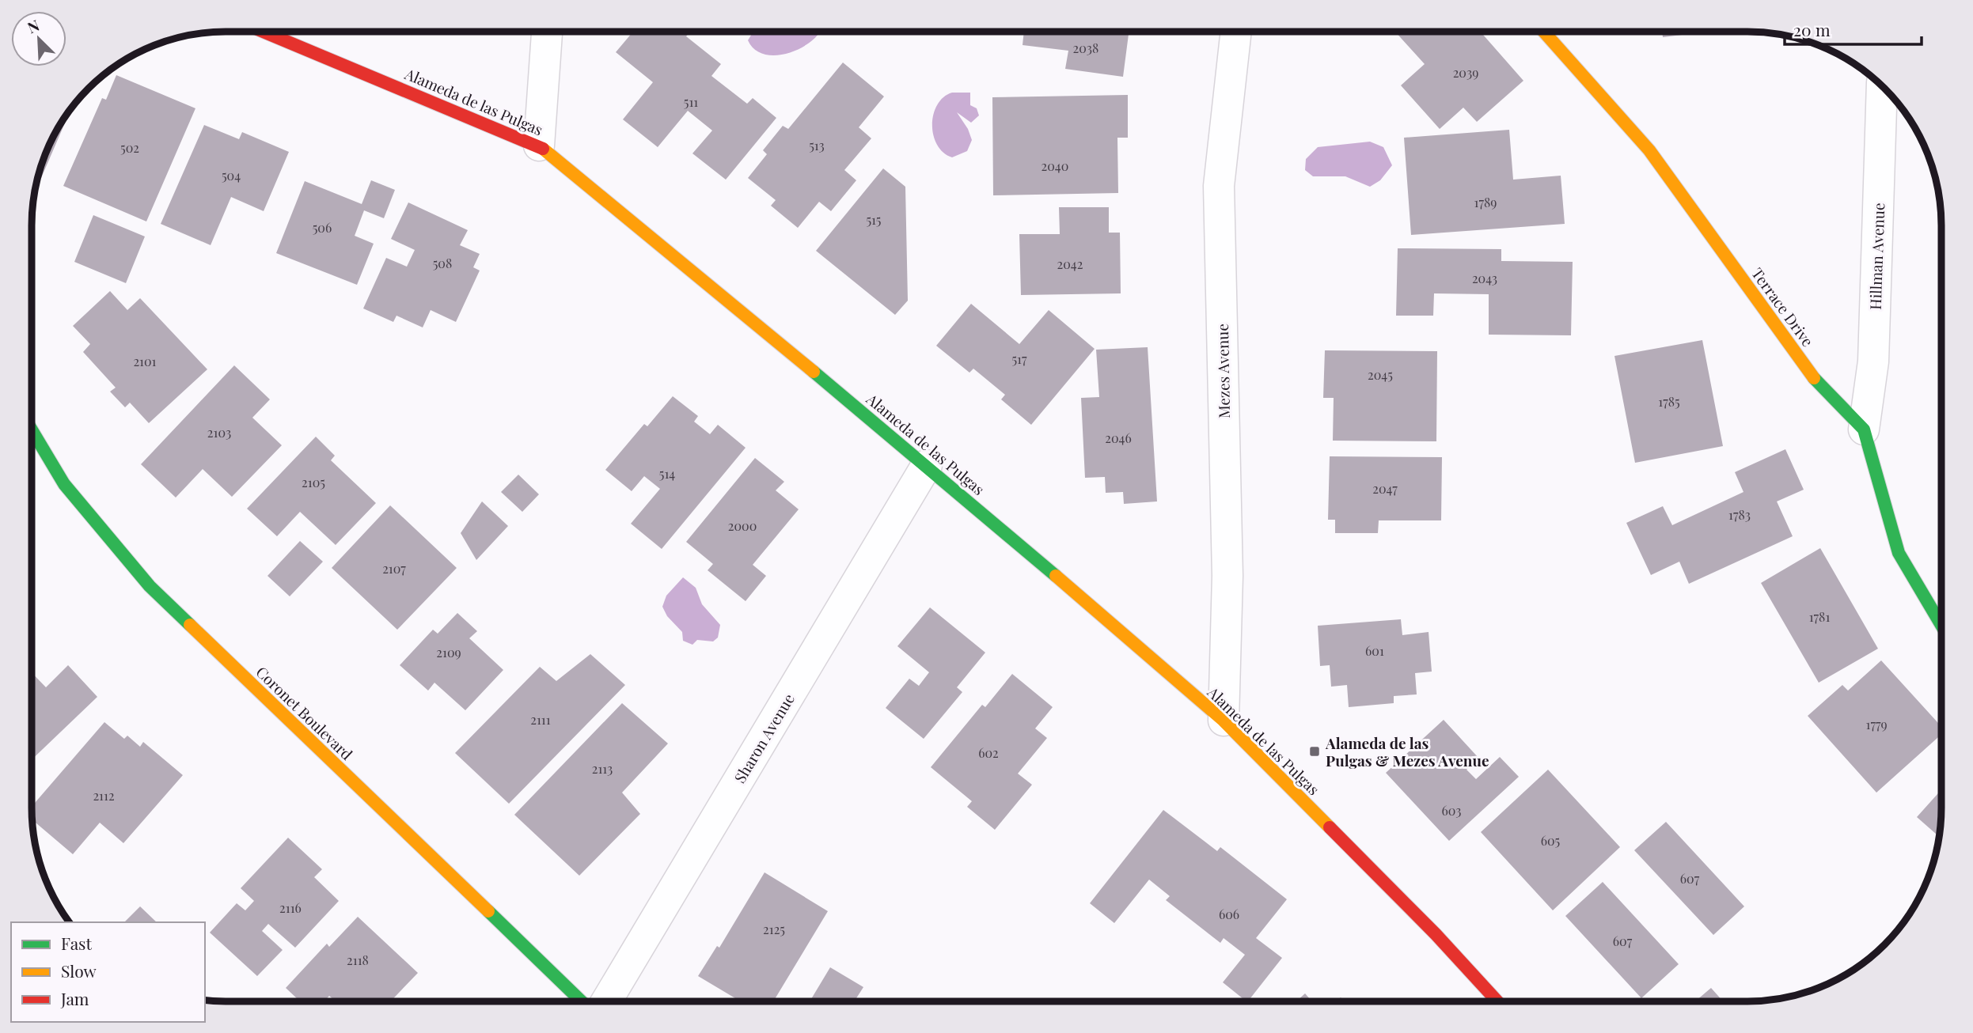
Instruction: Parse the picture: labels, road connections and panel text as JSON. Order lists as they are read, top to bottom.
{
  "streets": {
    "main road": ["Alameda de las Pulgas", "Terrace Drive", "Coronet Boulevard"],
    "street": ["Hillman Avenue", "Mezes Avenue", "Sharon Avenue"]
  },
  "crossings": [
    ["Alameda de las Pulgas", "Mezes Avenue"],
    ["Alameda de las Pulgas", "Sharon Avenue"],
    ["Hillman Avenue", "Terrace Drive"]
  ],
  "places": {
    "transit": ["Alameda de las Pulgas & Mezes Avenue"]
  },
  "house_numbers": [
    "2038",
    "2039",
    "511",
    "513",
    "502",
    "2040",
    "504",
    "1789",
    "515",
    "506",
    "508",
    "2042",
    "2043",
    "517",
    "2101",
    "2045",
    "1785",
    "2103",
    "2046",
    "514",
    "2105",
    "2047",
    "1783",
    "2000",
    "2107",
    "1781",
    "601",
    "2109",
    "2111",
    "1779",
    "602",
    "2113",
    "2112",
    "603",
    "605",
    "607",
    "2116",
    "606",
    "2125",
    "607",
    "2118"
  ],
  "legend": ["Fast", "Slow", "Jam"],
  "scale_bar": "20 m",
  "north": "top left"
}
